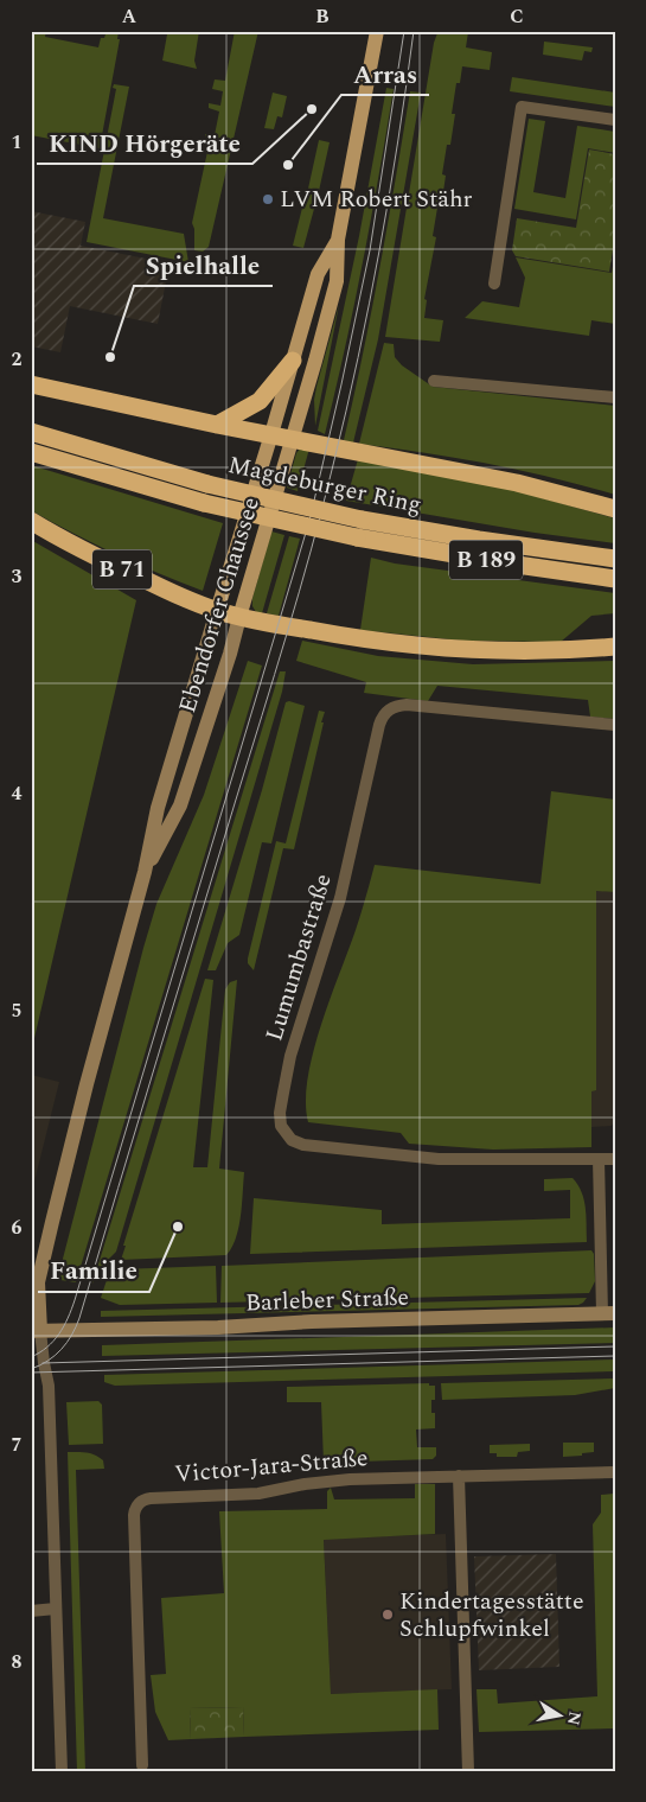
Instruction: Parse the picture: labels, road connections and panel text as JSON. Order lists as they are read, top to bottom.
{
  "streets": {
    "highway": ["Magdeburger Ring", "B 189", "B 71"],
    "main road": ["Ebendorfer Chaussee", "Barleber Straße"],
    "street": ["Lumumbastraße", "Victor-Jara-Straße"]
  },
  "crossings": [
    ["B 71", "Ebendorfer Chaussee"],
    ["Ebendorfer Chaussee", "Barleber Straße"]
  ],
  "places": [
    "KIND Hörgeräte",
    "Arras",
    "LVM Robert Stähr",
    "Spielhalle",
    "Familie",
    "Kindertagesstätte Schlupfwinkel"
  ],
  "north": "right",
  "grid": {
    "columns": ["A", "B", "C"],
    "rows": [
      "1",
      "2",
      "3",
      "4",
      "5",
      "6",
      "7",
      "8"
    ]
  }
}
